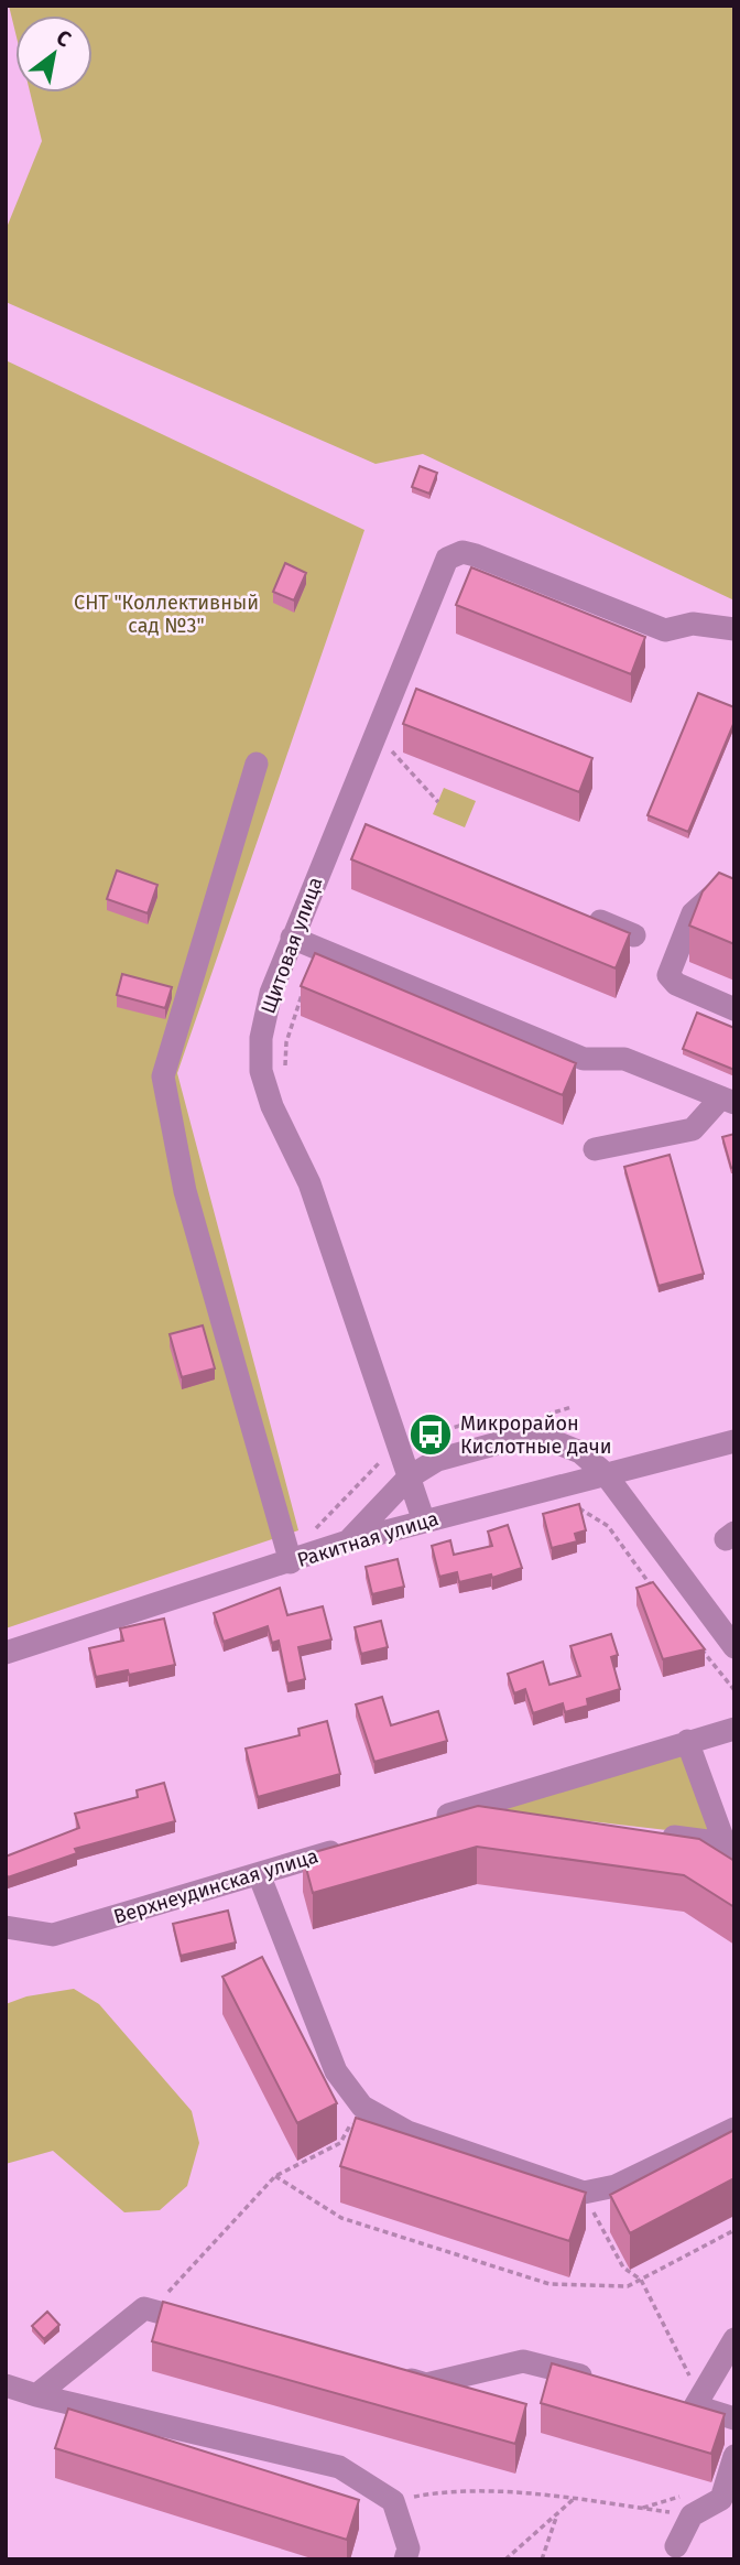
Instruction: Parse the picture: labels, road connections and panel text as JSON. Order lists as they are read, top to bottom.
{
  "streets": {
    "street": ["Щитовая улица", "Ракитная улица", "Верхнеудинская улица"]
  },
  "crossings": [
    ["Щитовая улица", "Ракитная улица"]
  ],
  "parks": ["СНТ \"Коллективный сад №3\""],
  "places": {
    "bus stop": ["Микрорайон Кислотные дачи"]
  },
  "north": "top right"
}
